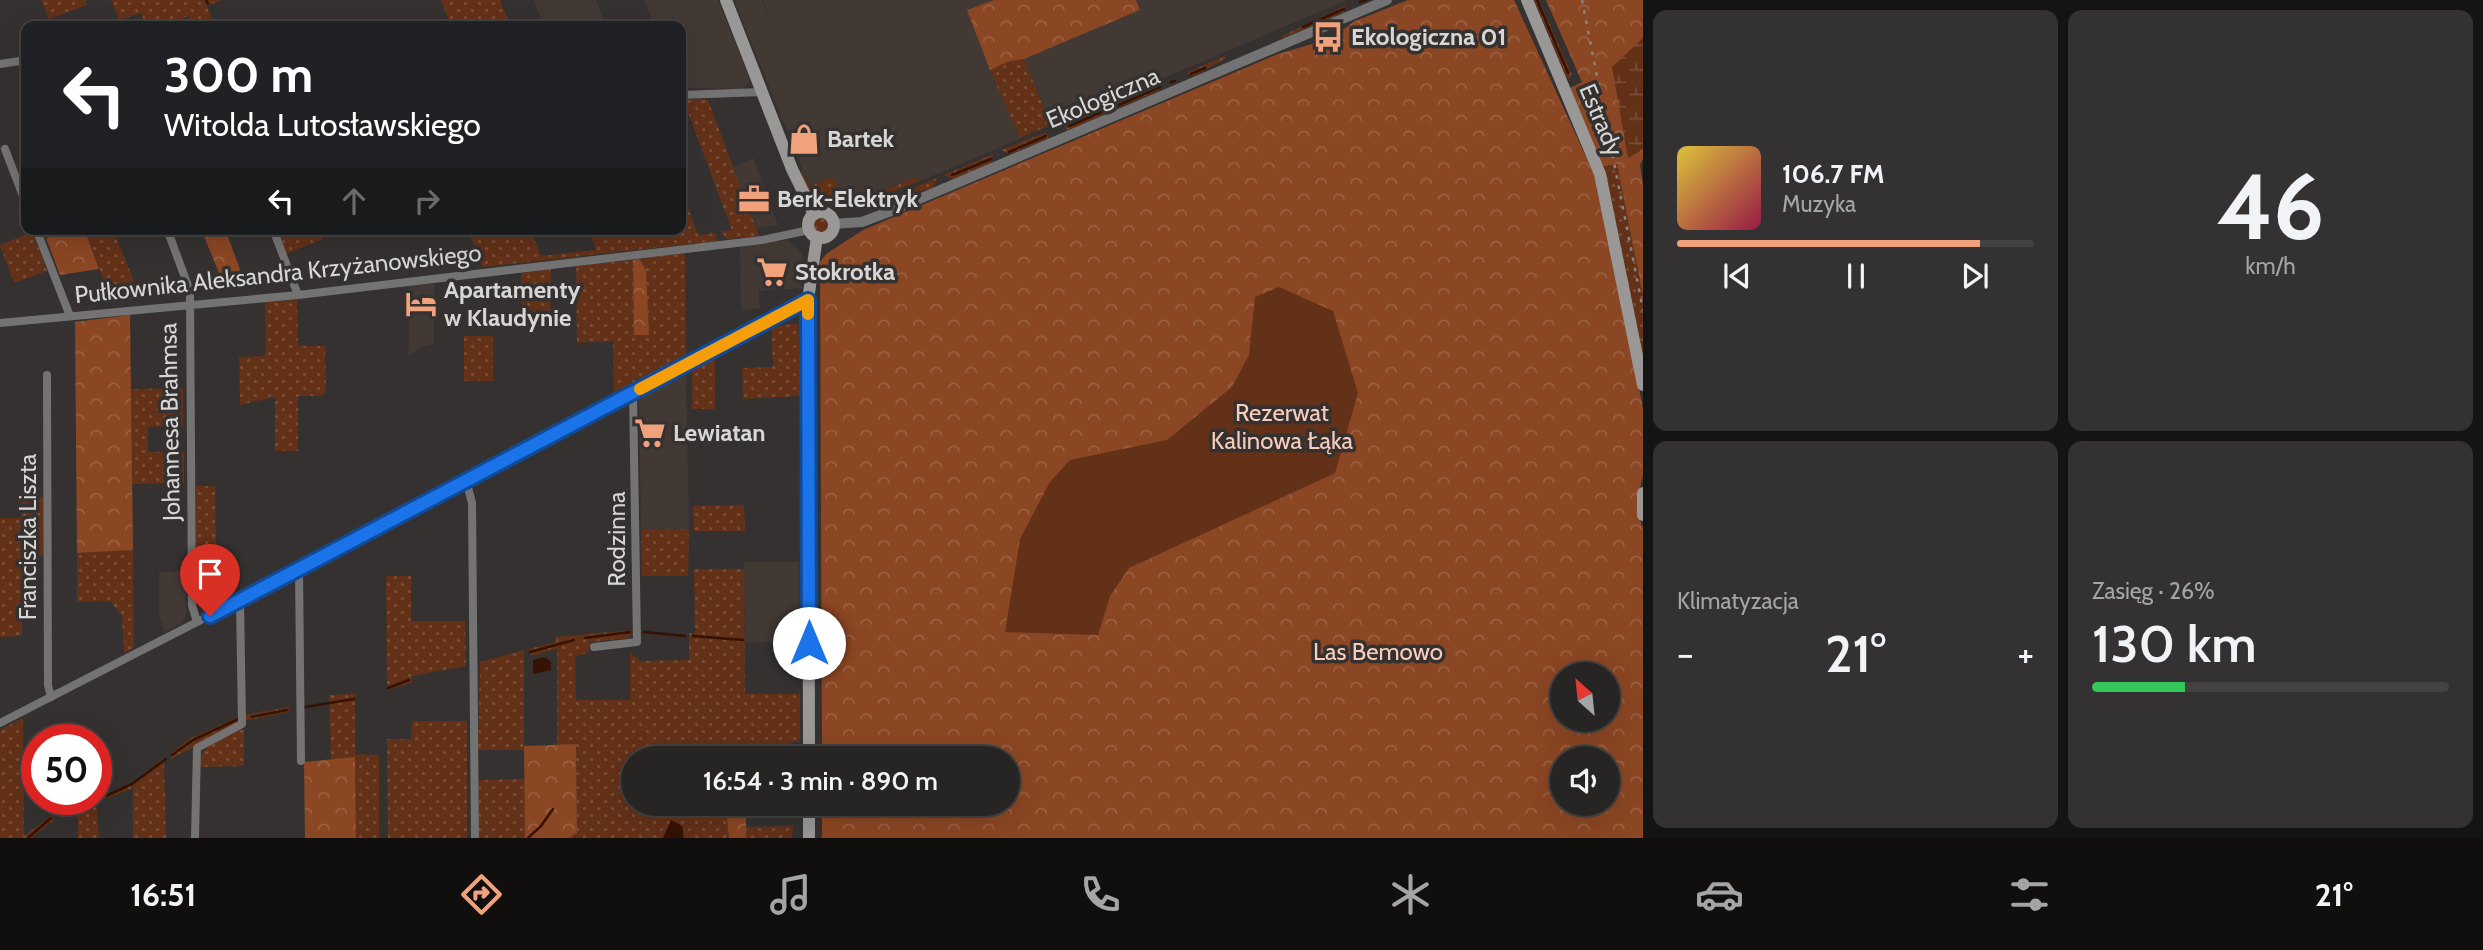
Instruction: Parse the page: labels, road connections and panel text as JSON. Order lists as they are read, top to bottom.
{
  "streets": {
    "main road": ["Estrady"],
    "street": [
      "Ekologiczna",
      "Pułkownika Aleksandra Krzyżanowskiego",
      "Johannesa Brahmsa",
      "Franciszka Liszta",
      "Rodzinna"
    ]
  },
  "crossings": [
    ["Ekologiczna", "Pułkownika Aleksandra Krzyżanowskiego"],
    ["Pułkownika Aleksandra Krzyżanowskiego", "Johannesa Brahmsa"]
  ],
  "parks": ["Rezerwat Kalinowa Łąka", "Las Bemowo"],
  "places": {
    "bus stop": ["Ekologiczna 01"],
    "shop": ["Bartek"],
    "office": ["Berk-Elektryk"],
    "supermarket": ["Stokrotka", "Lewiatan"],
    "hotel": ["Apartamenty w Klaudynie"]
  },
  "north": "top left",
  "page": {
    "tile": [
      ["46", "km/h"],
      "Klimatyzacja",
      ["Zasięg · 26%", "130 km"]
    ],
    "turn": ["300 m", "Witolda Lutosławskiego"],
    "song": ["106.7 FM", "Muzyka"],
    "heat": ["−", "21°", "+"],
    "limit": "50",
    "trip": "16:54 · 3 min · 890 m",
    "tabs": ["16:51", "21°"]
  }
}
